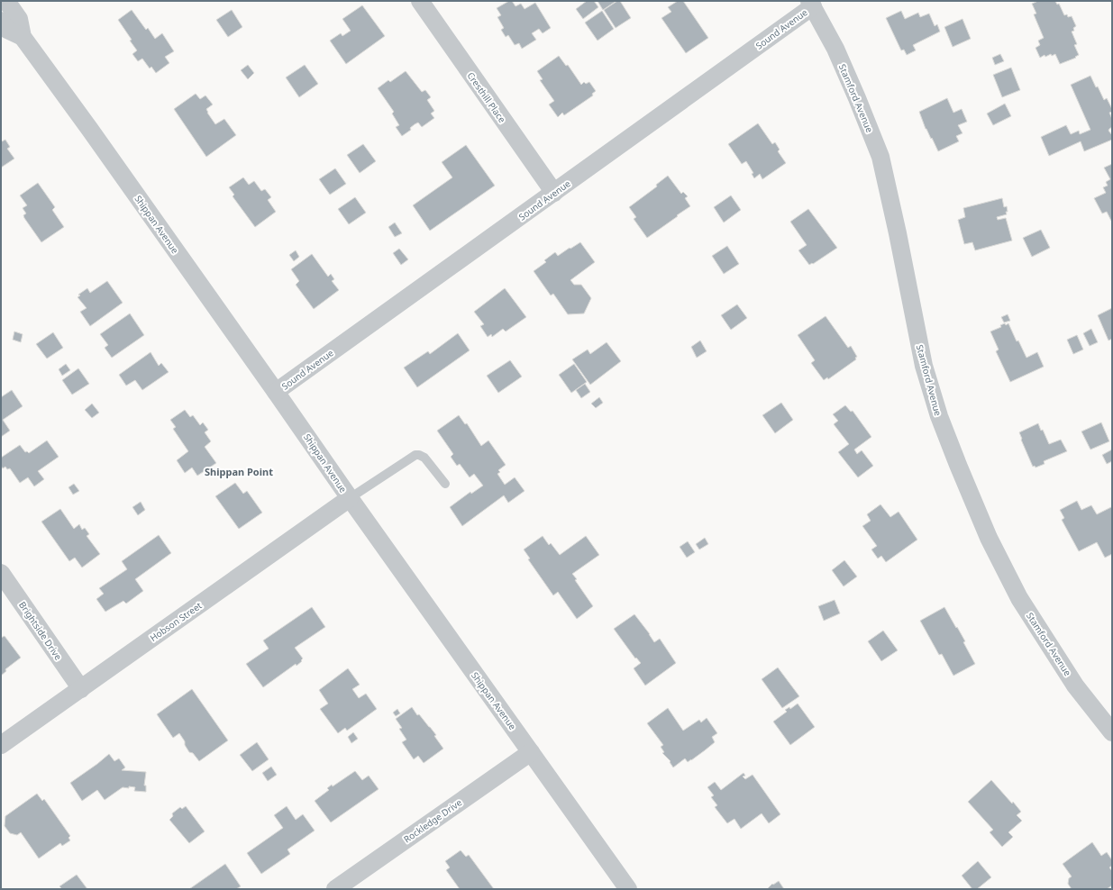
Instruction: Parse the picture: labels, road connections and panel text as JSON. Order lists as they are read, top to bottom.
{
  "streets": {
    "street": [
      "Sound Avenue",
      "Cresthill Place",
      "Stamford Avenue",
      "Shippan Avenue",
      "Hobson Street",
      "Brightside Drive",
      "Rockledge Drive"
    ]
  },
  "crossings": [
    ["Sound Avenue", "Cresthill Place"],
    ["Sound Avenue", "Stamford Avenue"],
    ["Sound Avenue", "Shippan Avenue"],
    ["Shippan Avenue", "Hobson Street"],
    ["Shippan Avenue", "Rockledge Drive"],
    ["Hobson Street", "Brightside Drive"]
  ],
  "districts": ["Shippan Point"]
}
